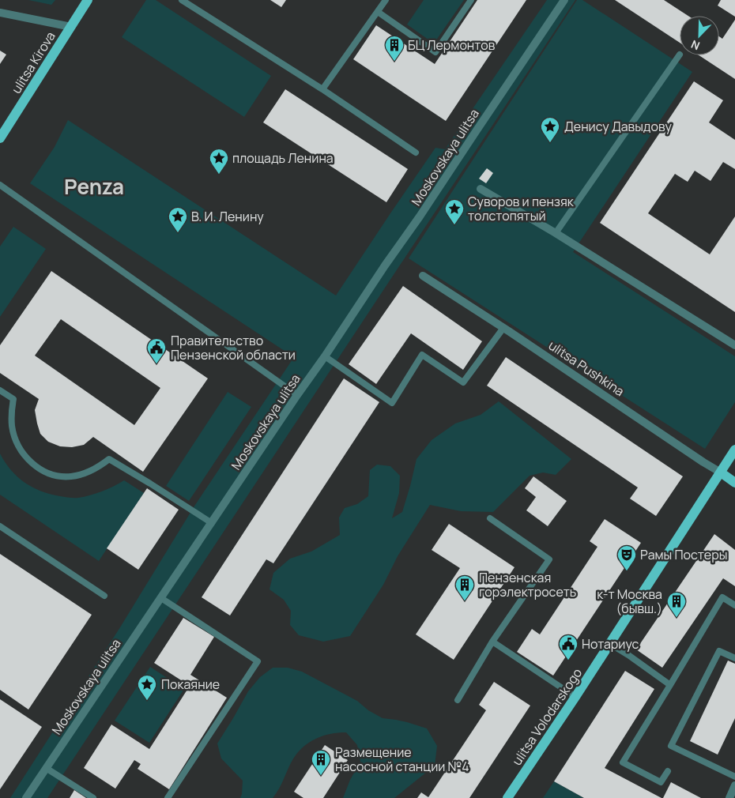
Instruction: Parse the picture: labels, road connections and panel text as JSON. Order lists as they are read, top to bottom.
{
  "streets": {
    "main road": ["ulitsa Kirova", "ulitsa Pushkina", "ulitsa Volodarskogo"],
    "street": ["Moskovskaya ulitsa"]
  },
  "crossings": [
    ["ulitsa Pushkina", "ulitsa Volodarskogo"]
  ],
  "districts": ["Penza"],
  "places": {
    "building": [
      "БЦ Лермонтов",
      "Пензенская горэлектросеть",
      "к-т Москва (бывш.)",
      "Размещение насосной станции №4"
    ],
    "place": [
      "Денису Давыдову",
      "площадь Ленина",
      "Суворов и пензяк толстопятый",
      "В. И. Ленину",
      "Покаяние"
    ],
    "public building": ["Правительство Пензенской области", "Нотариус"],
    "theatre": ["Рамы Постеры"]
  },
  "north": "bottom left"
}
